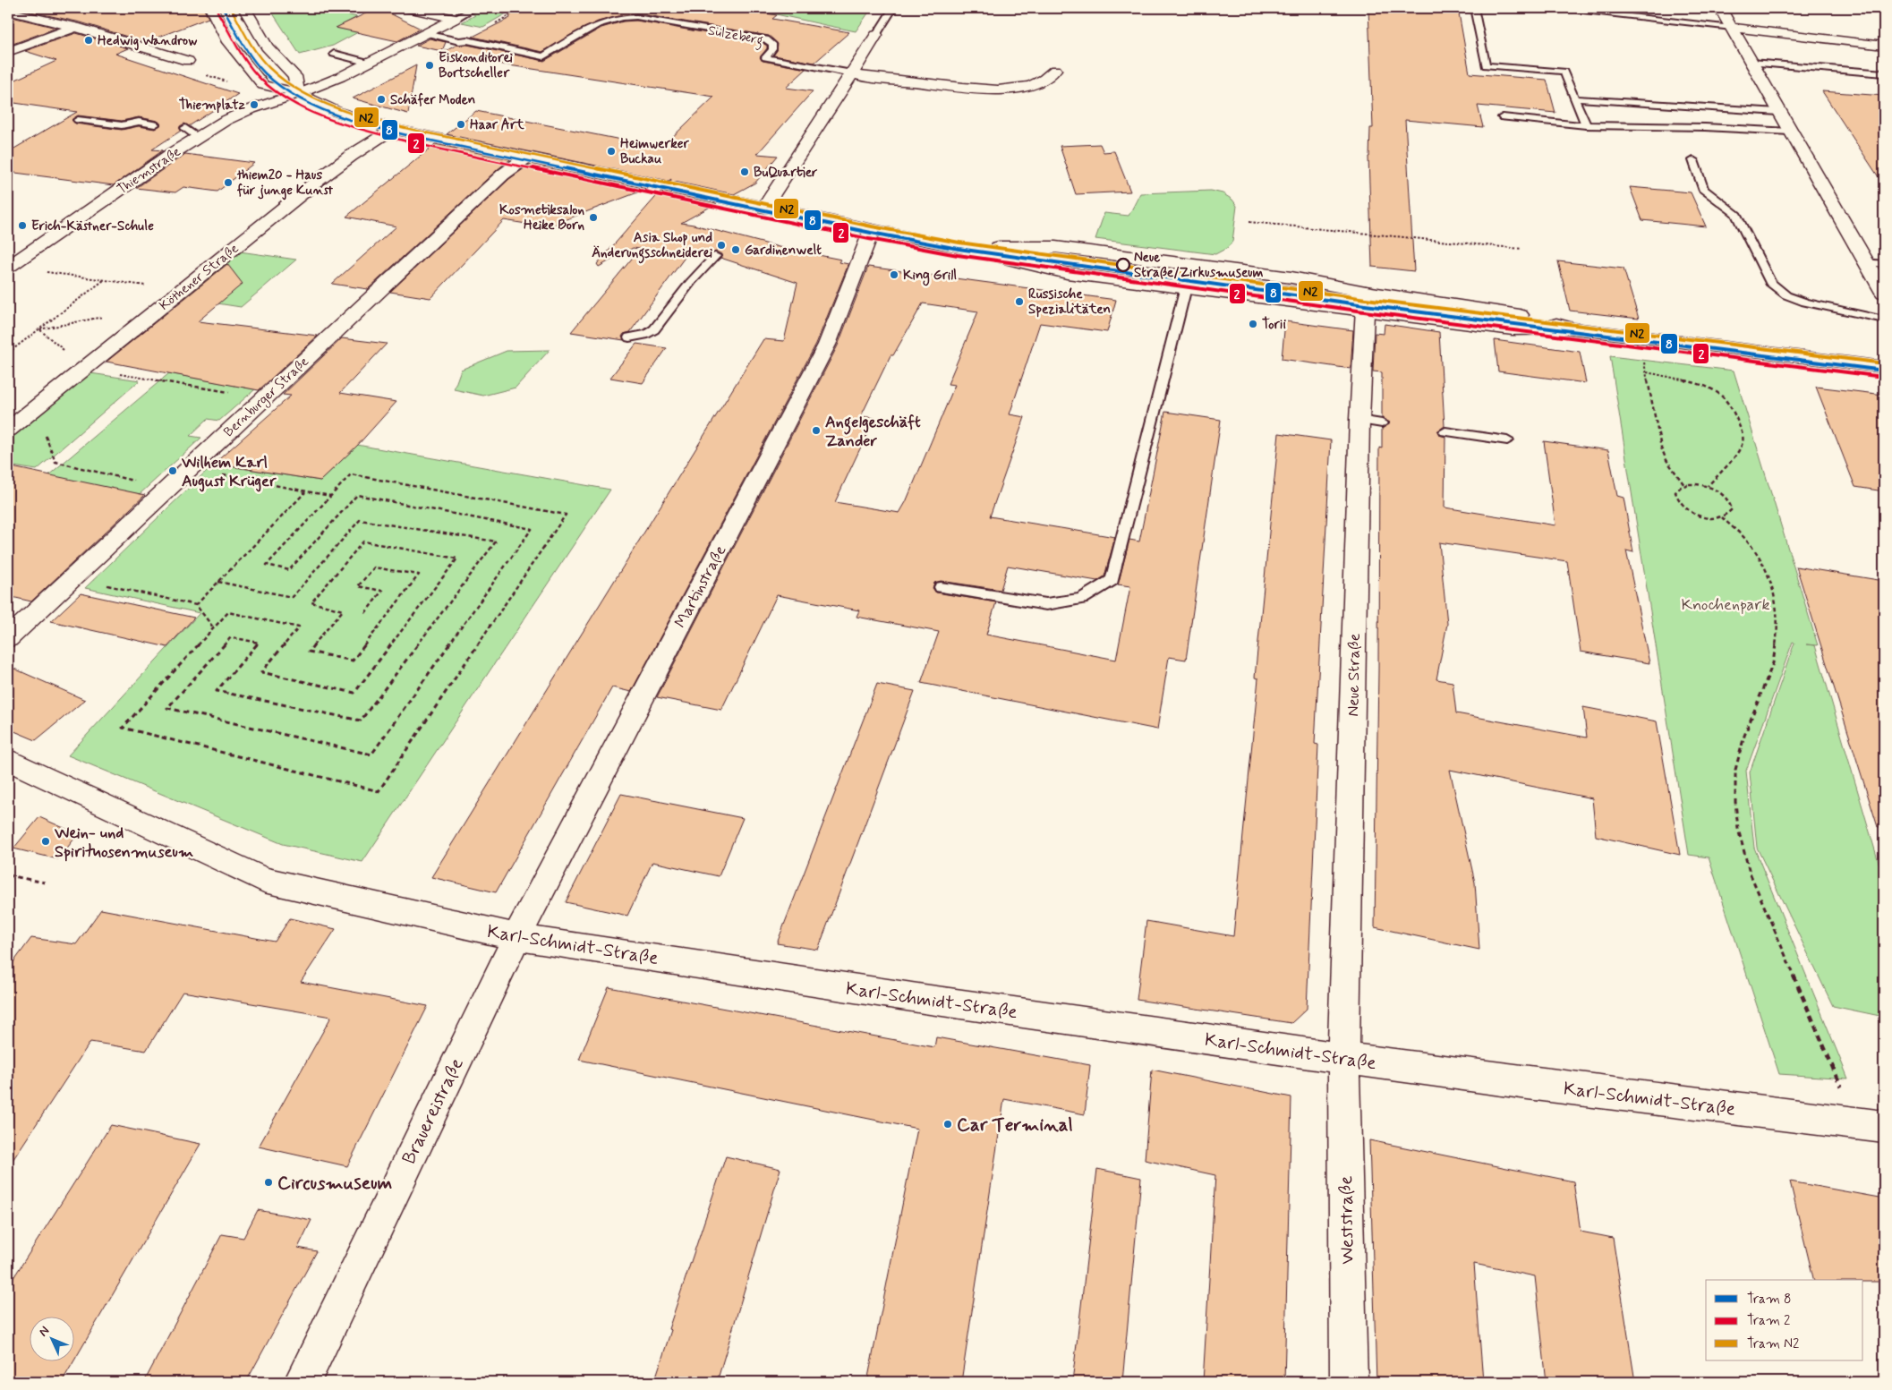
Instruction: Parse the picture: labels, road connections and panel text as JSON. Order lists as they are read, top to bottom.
{
  "streets": {
    "street": [
      "Sülzeberg",
      "Thiemstraße",
      "Köthener Straße",
      "Bernburger Straße",
      "Martinstraße",
      "Neue Straße",
      "Karl-Schmidt-Straße",
      "Brauereistraße",
      "Weststraße"
    ]
  },
  "crossings": [
    ["Sülzeberg", "Thiemstraße"],
    ["Martinstraße", "Karl-Schmidt-Straße"],
    ["Martinstraße", "Brauereistraße"],
    ["Neue Straße", "Karl-Schmidt-Straße"],
    ["Neue Straße", "Weststraße"],
    ["Karl-Schmidt-Straße", "Brauereistraße"],
    ["Karl-Schmidt-Straße", "Weststraße"]
  ],
  "parks": ["Knochenpark"],
  "places": [
    "Hedwig Wandrow",
    "Eiskonditorei Bortscheller",
    "Schäfer Moden",
    "Thiemplatz",
    "Haar Art",
    "Heimwerker Buckau",
    "BuQuartier",
    "thiem20 - Haus für junge Kunst",
    "Kosmetiksalon Heike Born",
    "Erich-Kästner-Schule",
    "Asia Shop und Änderungsschneiderei",
    "Gardinenwelt",
    "Neue Straße/Zirkusmuseum",
    "King Grill",
    "Russische Spezialitäten",
    "Torii",
    "Angelgeschäft Zander",
    "Wilhem Karl August Krüger",
    "Wein- und Spirituosenmuseum",
    "Car Terminal",
    "Circusmuseum"
  ],
  "lines": ["tram line 8", "tram line N2", "tram line 2"],
  "legend": ["Tram 8", "Tram 2", "Tram N2"],
  "north": "top left"
}
